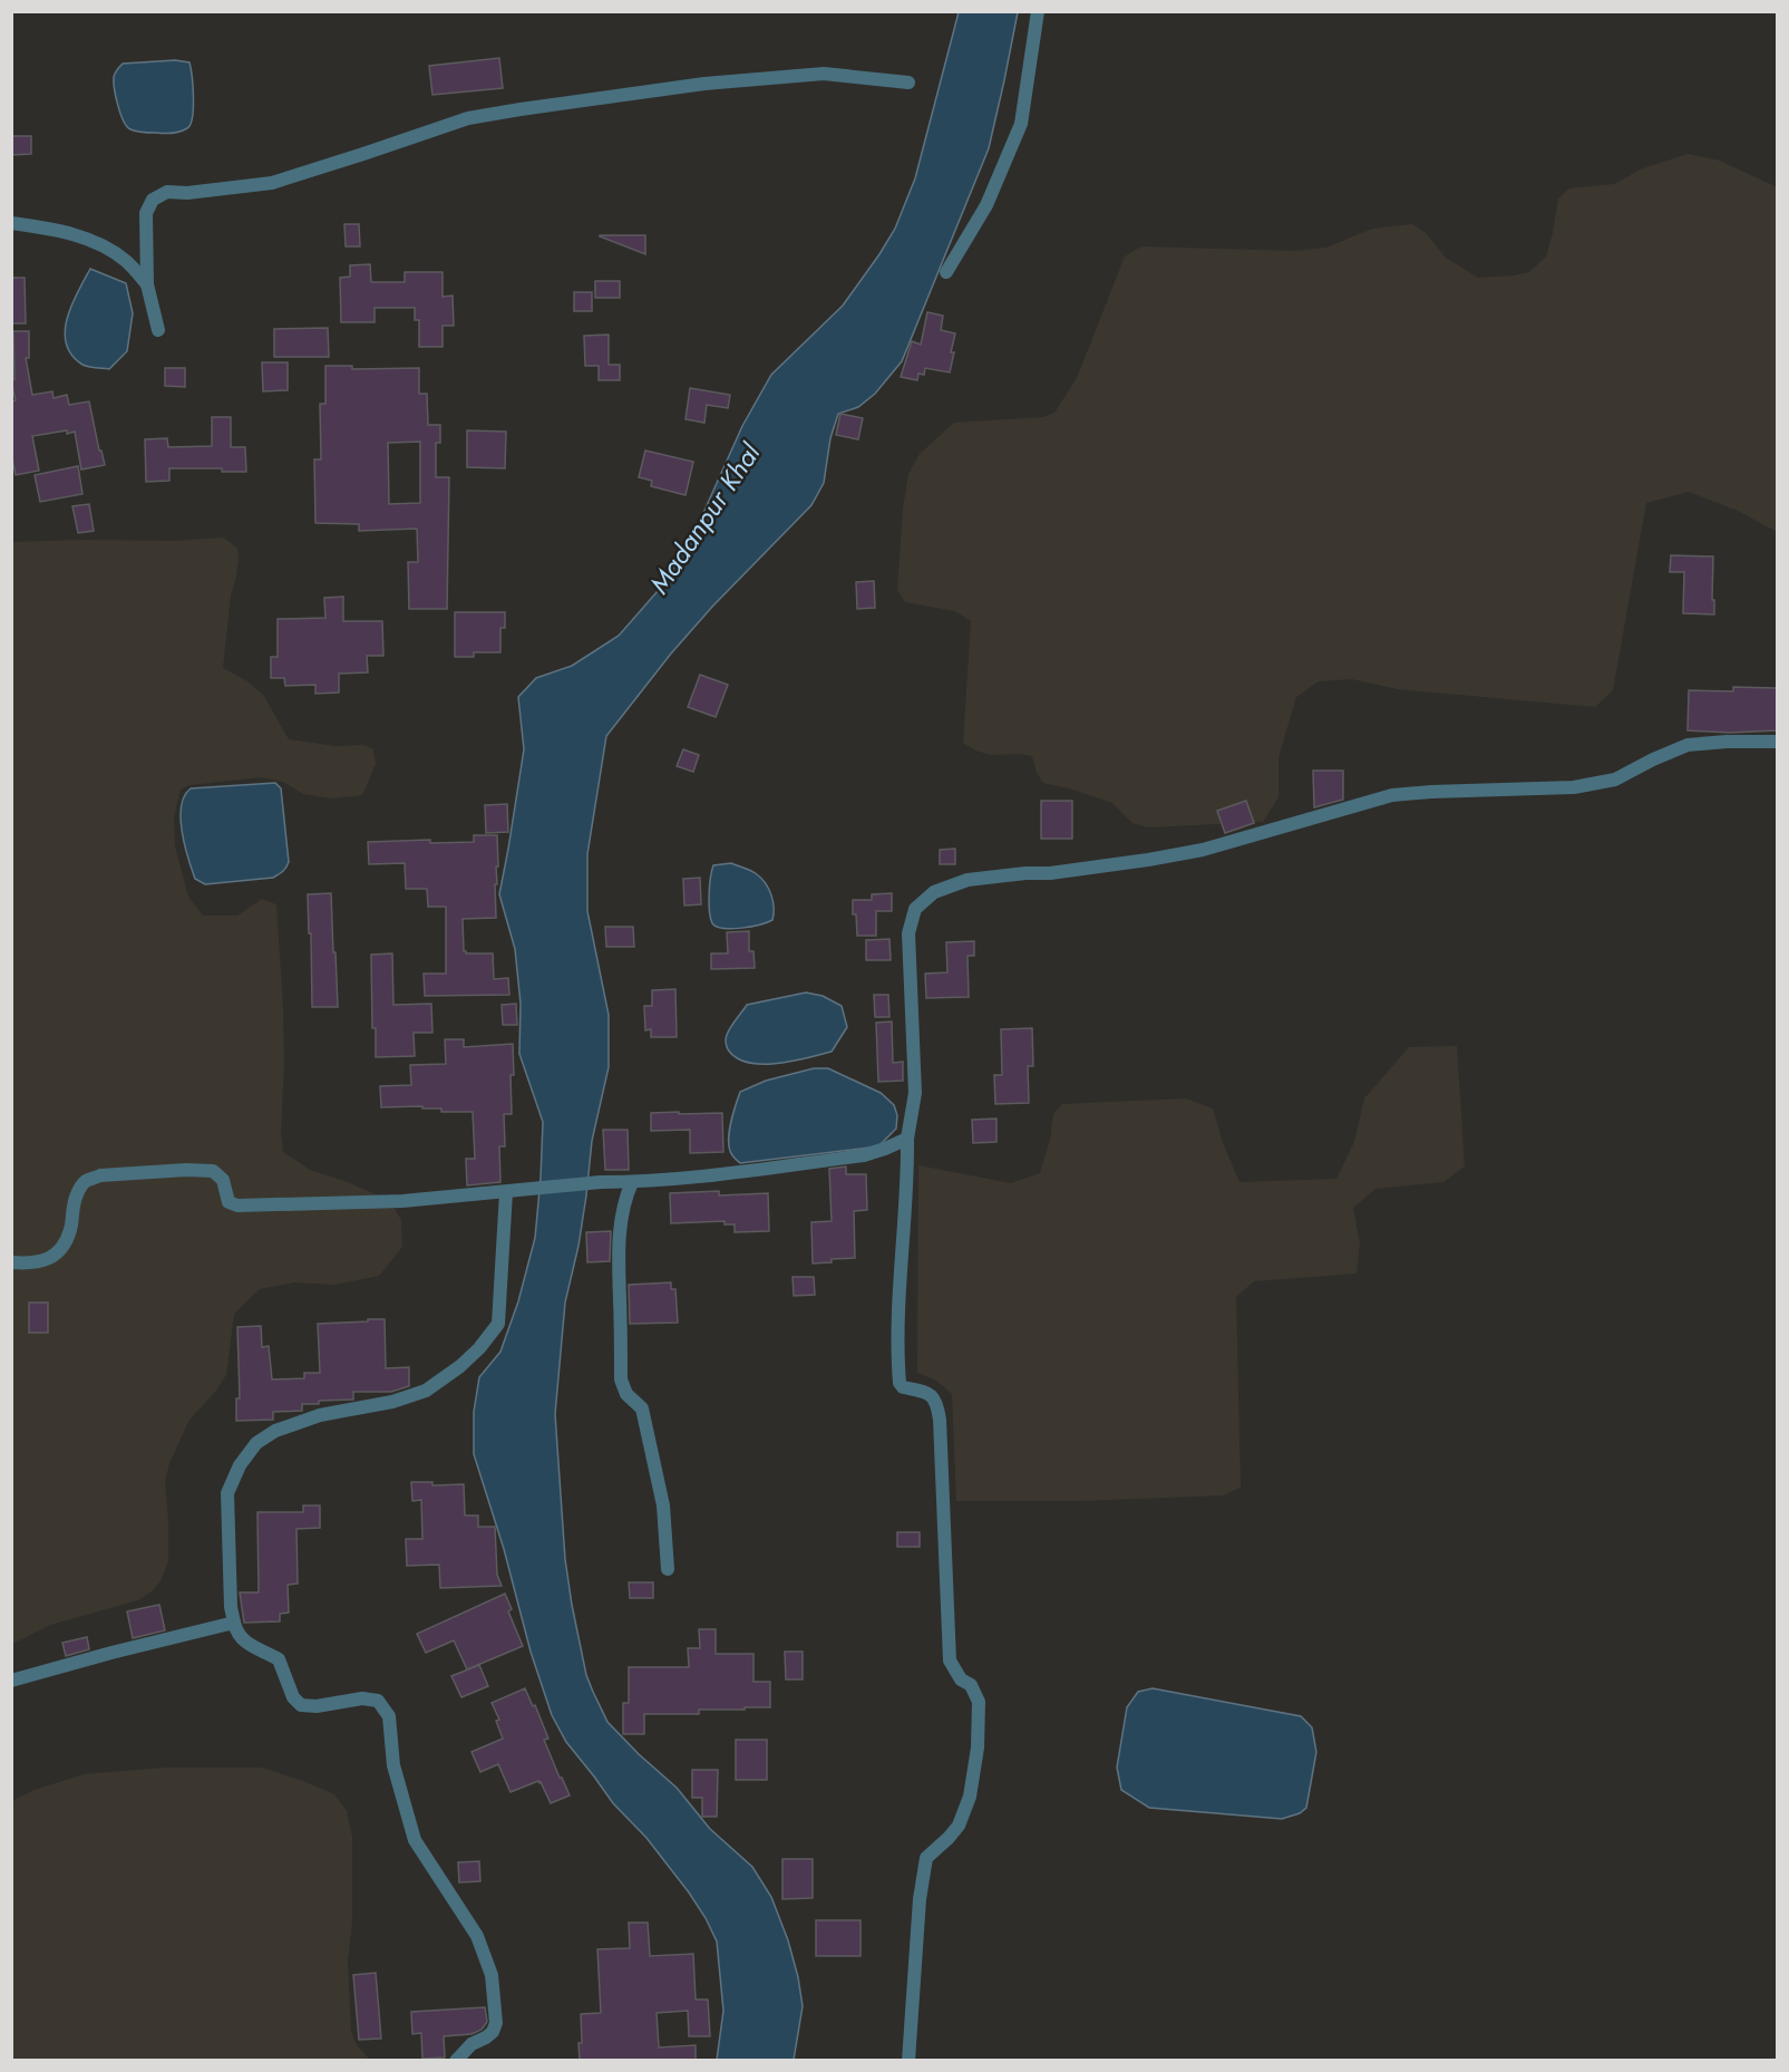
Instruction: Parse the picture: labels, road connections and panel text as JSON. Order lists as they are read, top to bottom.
{
  "water": ["Madanpur Khal"]
}
